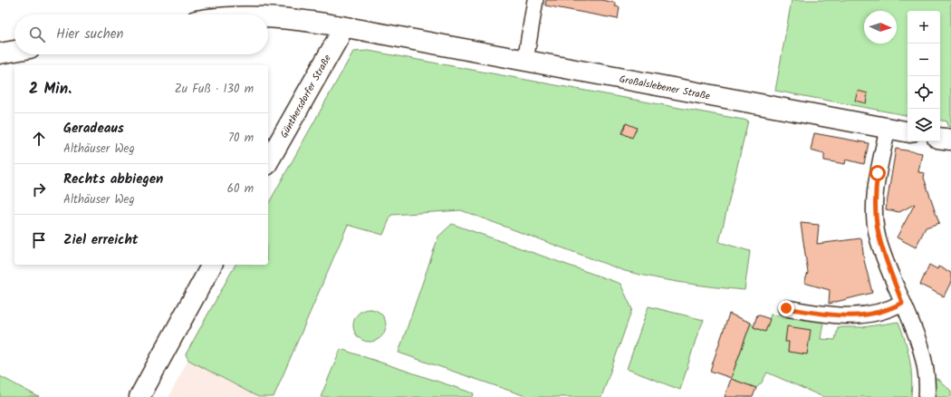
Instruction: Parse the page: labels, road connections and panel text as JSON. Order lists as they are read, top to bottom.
{
  "streets": {
    "main road": ["Großalslebener Straße", "Günthersdorfer Straße"]
  },
  "crossings": [
    ["Großalslebener Straße", "Günthersdorfer Straße"]
  ],
  "north": "right",
  "page": {
    "map_buttons": ["+", "−"],
    "search": "Hier suchen",
    "heading": ["2 Min.", "Zu Fuß · 130 m"],
    "list": [
      ["Geradeaus", "Althäuser Weg", "70 m"],
      ["Rechts abbiegen", "Althäuser Weg", "60 m"],
      "Ziel erreicht"
    ]
  }
}
